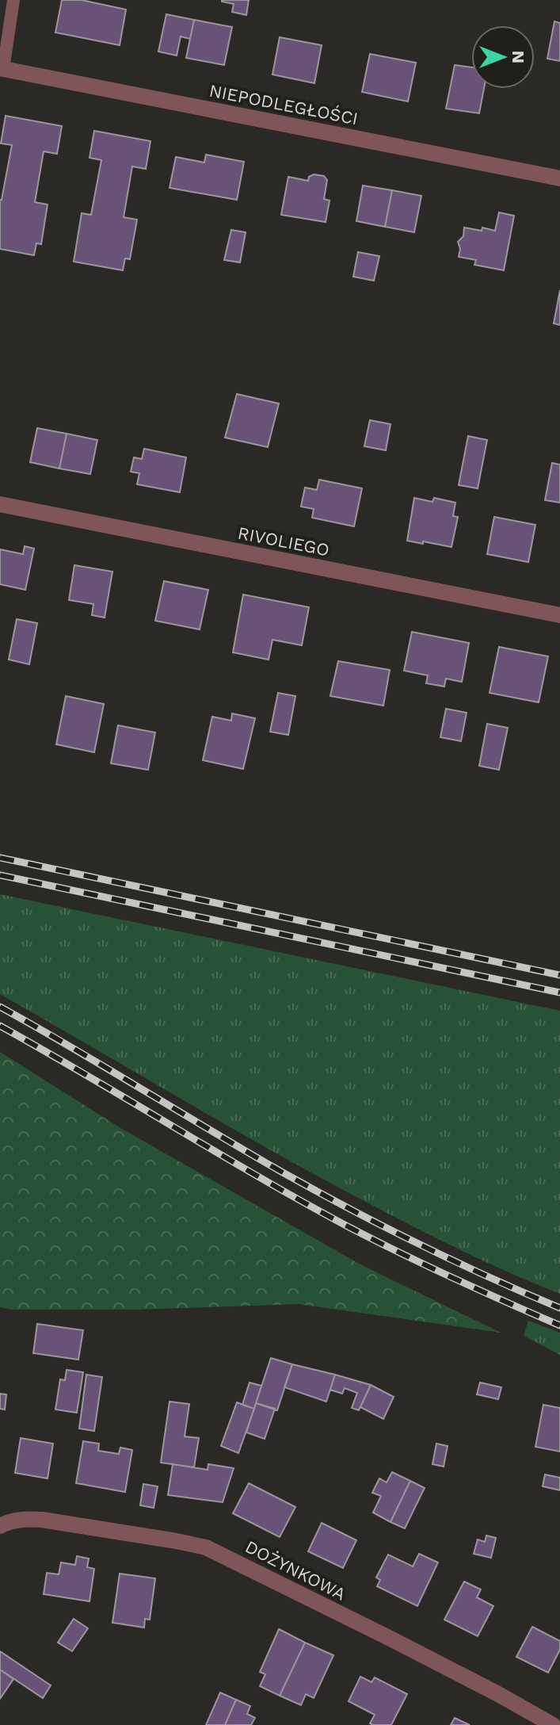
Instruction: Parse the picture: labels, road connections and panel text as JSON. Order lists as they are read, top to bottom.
{
  "streets": {
    "street": ["NIEPODLEGŁOŚCI", "RIVOLIEGO", "DOŻYNKOWA"]
  },
  "north": "right"
}
